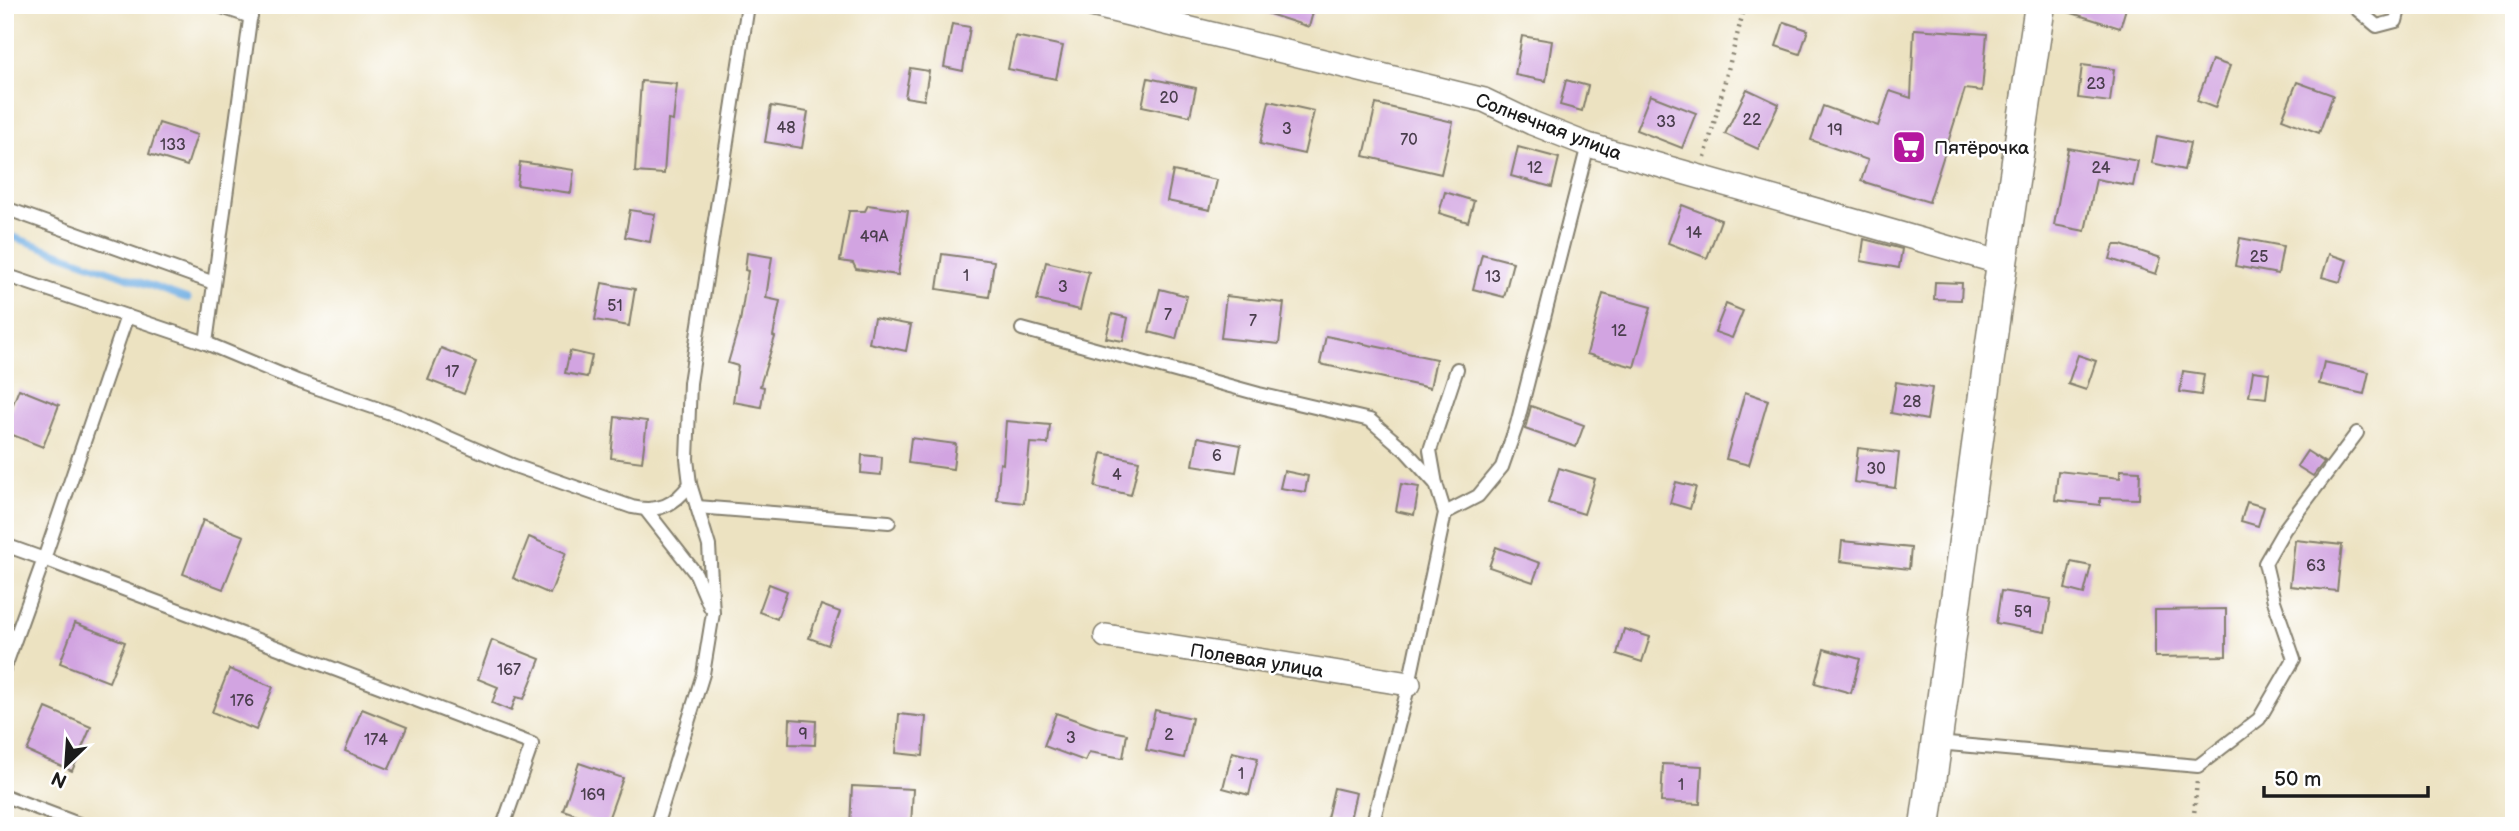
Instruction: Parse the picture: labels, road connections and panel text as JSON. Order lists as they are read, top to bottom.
{
  "streets": {
    "street": ["Солнечная улица", "Полевая улица"]
  },
  "places": {
    "supermarket": ["Пятёрочка"]
  },
  "house_numbers": [
    "23",
    "20",
    "22",
    "33",
    "48",
    "3",
    "19",
    "70",
    "133",
    "12",
    "24",
    "14",
    "49А",
    "25",
    "1",
    "13",
    "3",
    "51",
    "7",
    "7",
    "12",
    "17",
    "28",
    "6",
    "30",
    "4",
    "63",
    "59",
    "167",
    "176",
    "9",
    "2",
    "3",
    "174",
    "1",
    "1",
    "169"
  ],
  "scale_bar": "50 m",
  "north": "bottom left"
}
